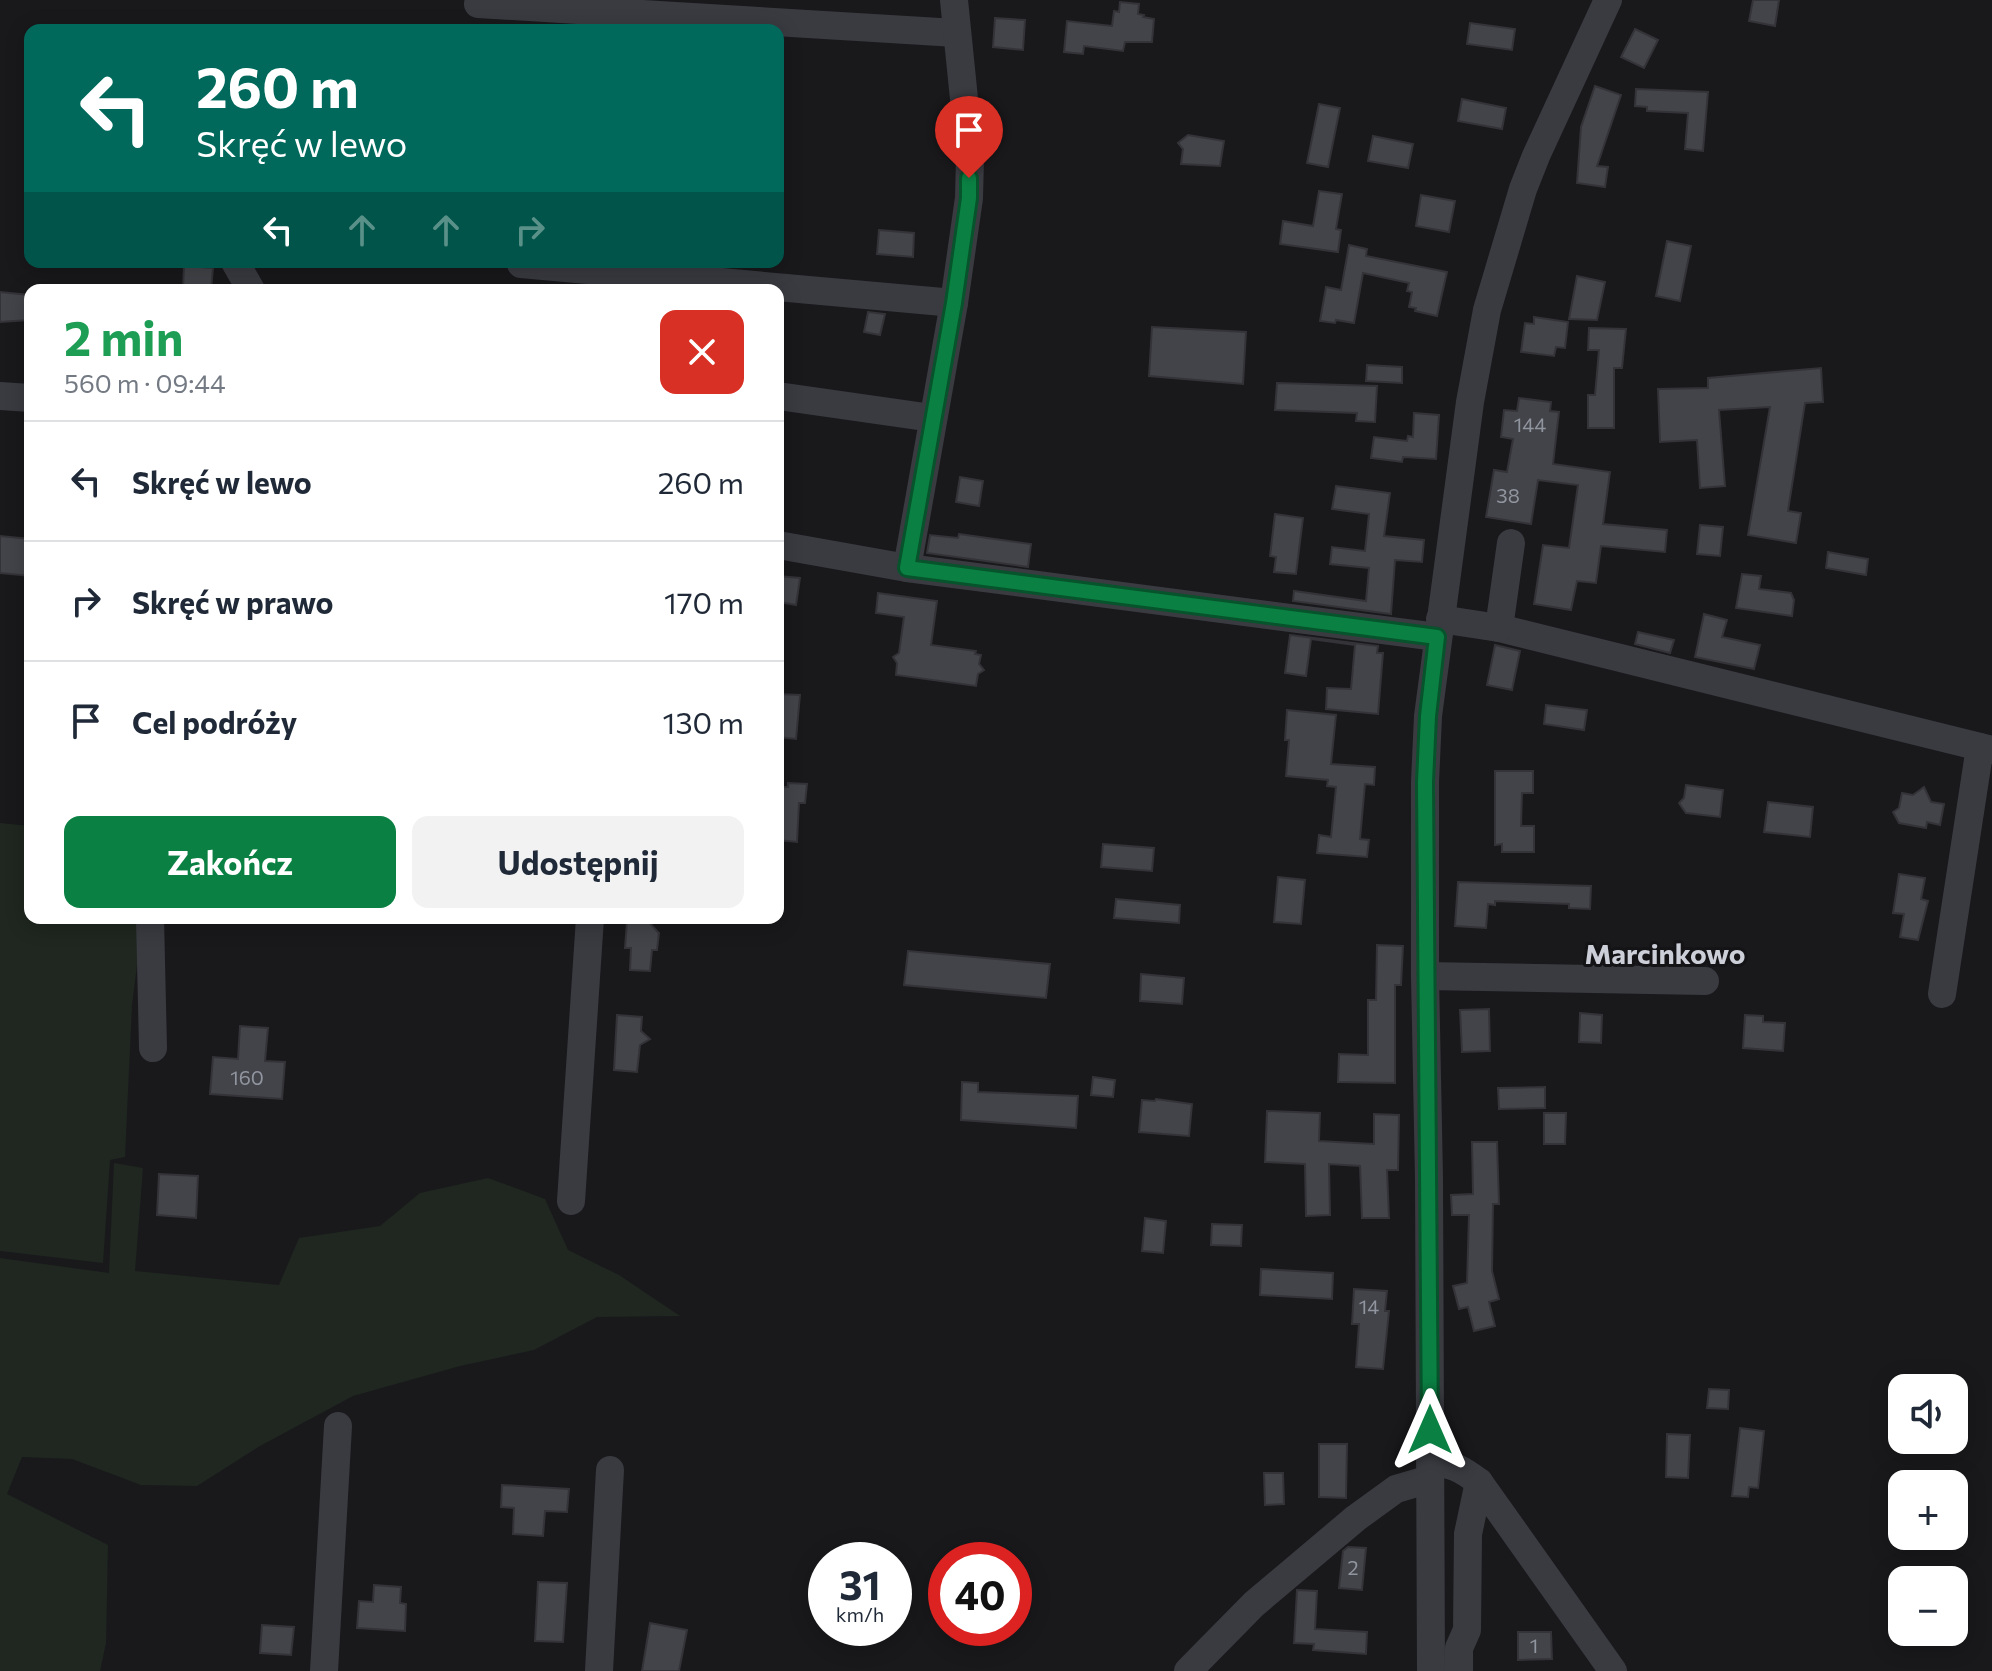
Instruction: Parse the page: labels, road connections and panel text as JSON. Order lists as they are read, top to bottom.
{
  "districts": ["Marcinkowo"],
  "house_numbers": [
    "144",
    "38",
    "160",
    "14",
    "2",
    "1"
  ],
  "page": {
    "turn": ["260 m", "Skręć w lewo"],
    "heading": ["2 min", "560 m · 09:44"],
    "list": [
      {
        "name": "Skręć w lewo",
        "value": "260 m"
      },
      {
        "name": "Skręć w prawo",
        "value": "170 m"
      },
      {
        "name": "Cel podróży",
        "value": "130 m"
      }
    ],
    "buttons": ["Zakończ", "Udostępnij"],
    "map_buttons": ["+", "−"],
    "speed": "31 km/h",
    "limit": "40"
  }
}
